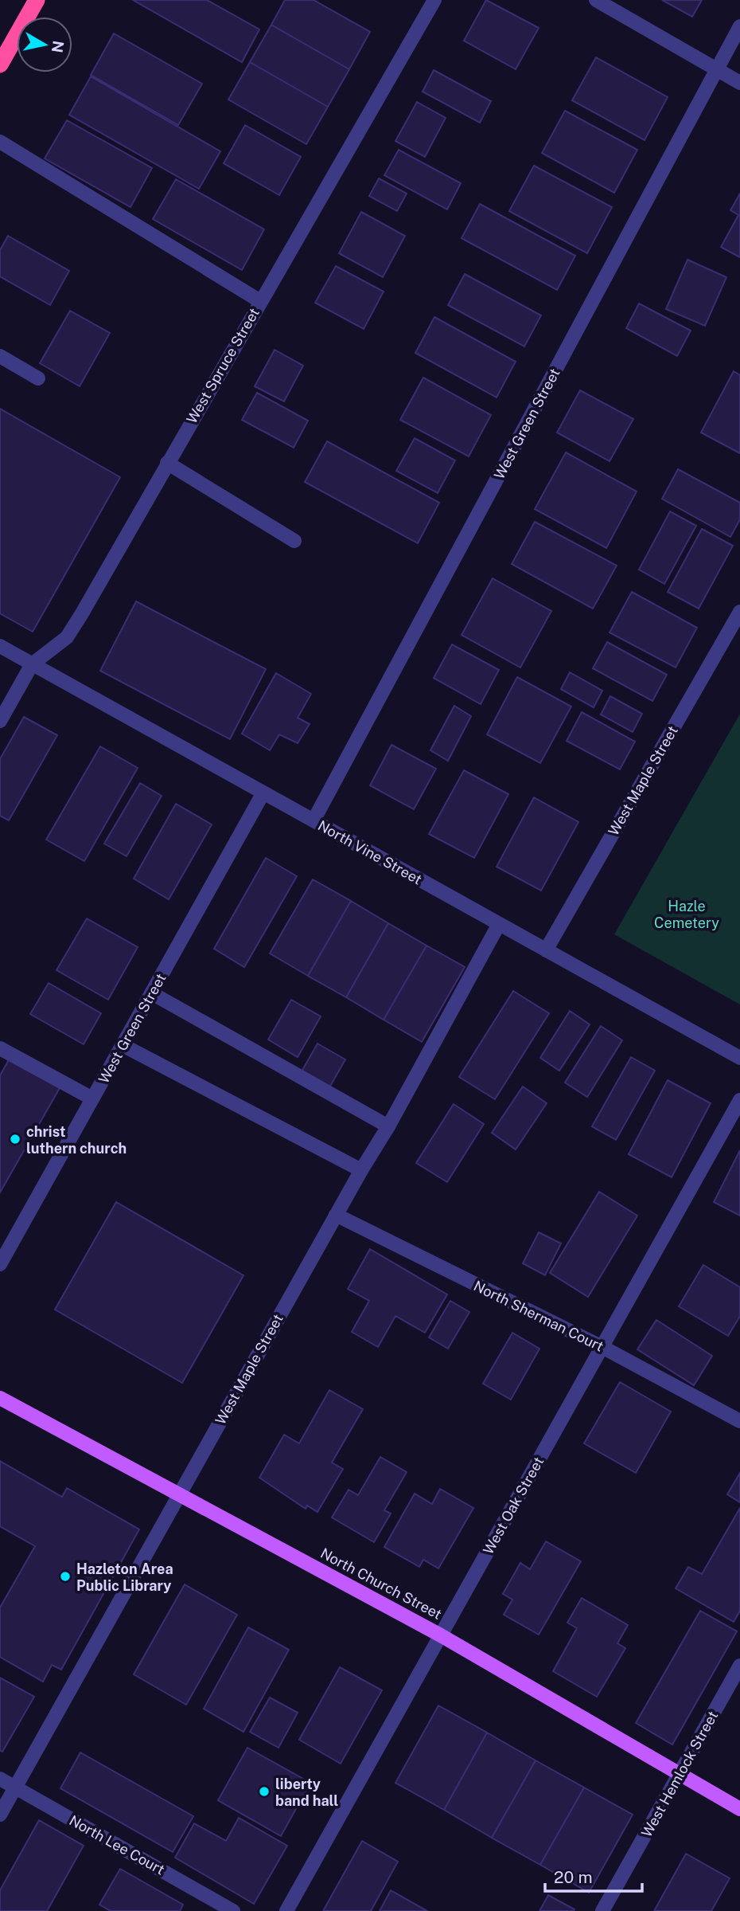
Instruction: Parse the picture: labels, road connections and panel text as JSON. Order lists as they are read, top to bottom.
{
  "streets": {
    "main road": ["North Church Street"],
    "street": [
      "West Spruce Street",
      "West Green Street",
      "West Maple Street",
      "North Vine Street",
      "North Sherman Court",
      "West Oak Street",
      "West Hemlock Street",
      "North Lee Court"
    ]
  },
  "crossings": [
    ["West Spruce Street", "North Vine Street"],
    ["West Green Street", "North Vine Street"],
    ["West Maple Street", "North Vine Street"],
    ["West Maple Street", "North Sherman Court"],
    ["West Maple Street", "North Church Street"],
    ["West Maple Street", "North Lee Court"],
    ["North Sherman Court", "West Oak Street"],
    ["West Oak Street", "North Church Street"],
    ["North Church Street", "West Hemlock Street"]
  ],
  "parks": ["Hazle Cemetery"],
  "places": ["christ luthern church", "Hazleton Area Public Library", "liberty band hall"],
  "scale_bar": "20 m",
  "north": "right"
}
